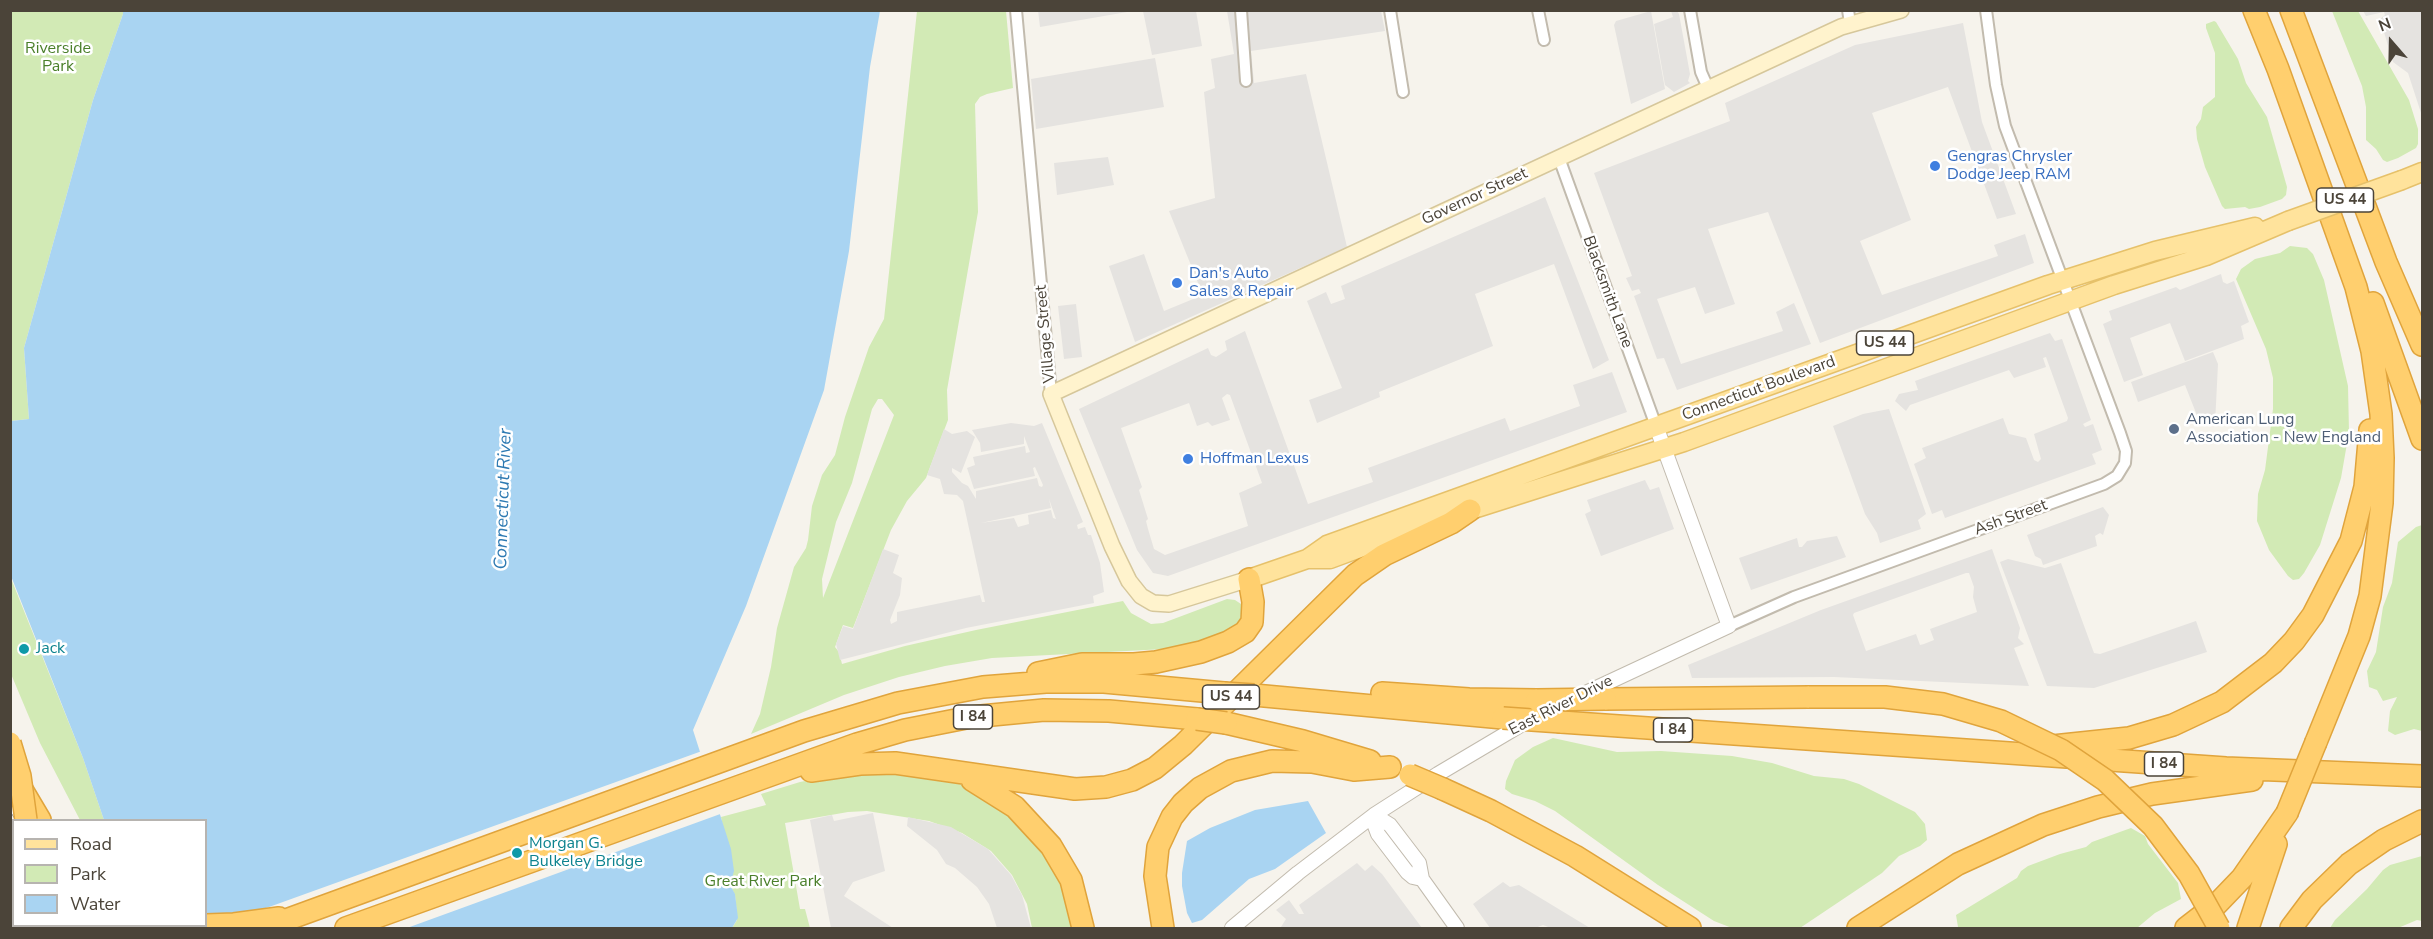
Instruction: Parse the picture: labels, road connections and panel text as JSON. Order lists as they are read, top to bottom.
{
  "streets": {
    "highway": ["US 44", "I 84"],
    "main road": ["Governor Street", "Village Street", "Connecticut Boulevard"],
    "street": ["Blacksmith Lane", "Ash Street", "East River Drive"]
  },
  "crossings": [
    ["Governor Street", "Blacksmith Lane"],
    ["Governor Street", "Village Street"],
    ["US 44", "Connecticut Boulevard"],
    ["US 44", "I 84"],
    ["Blacksmith Lane", "Connecticut Boulevard"],
    ["Village Street", "Connecticut Boulevard"],
    ["Connecticut Boulevard", "Ash Street"],
    ["Ash Street", "East River Drive"]
  ],
  "water": ["Connecticut River"],
  "parks": ["Riverside Park", "Great River Park"],
  "places": [
    "Gengras Chrysler Dodge Jeep RAM",
    "Dan's Auto Sales & Repair",
    "American Lung Association - New England",
    "Hoffman Lexus",
    "Jack",
    "Morgan G. Bulkeley Bridge"
  ],
  "legend": ["Road", "Park", "Water"],
  "north": "top"
}
